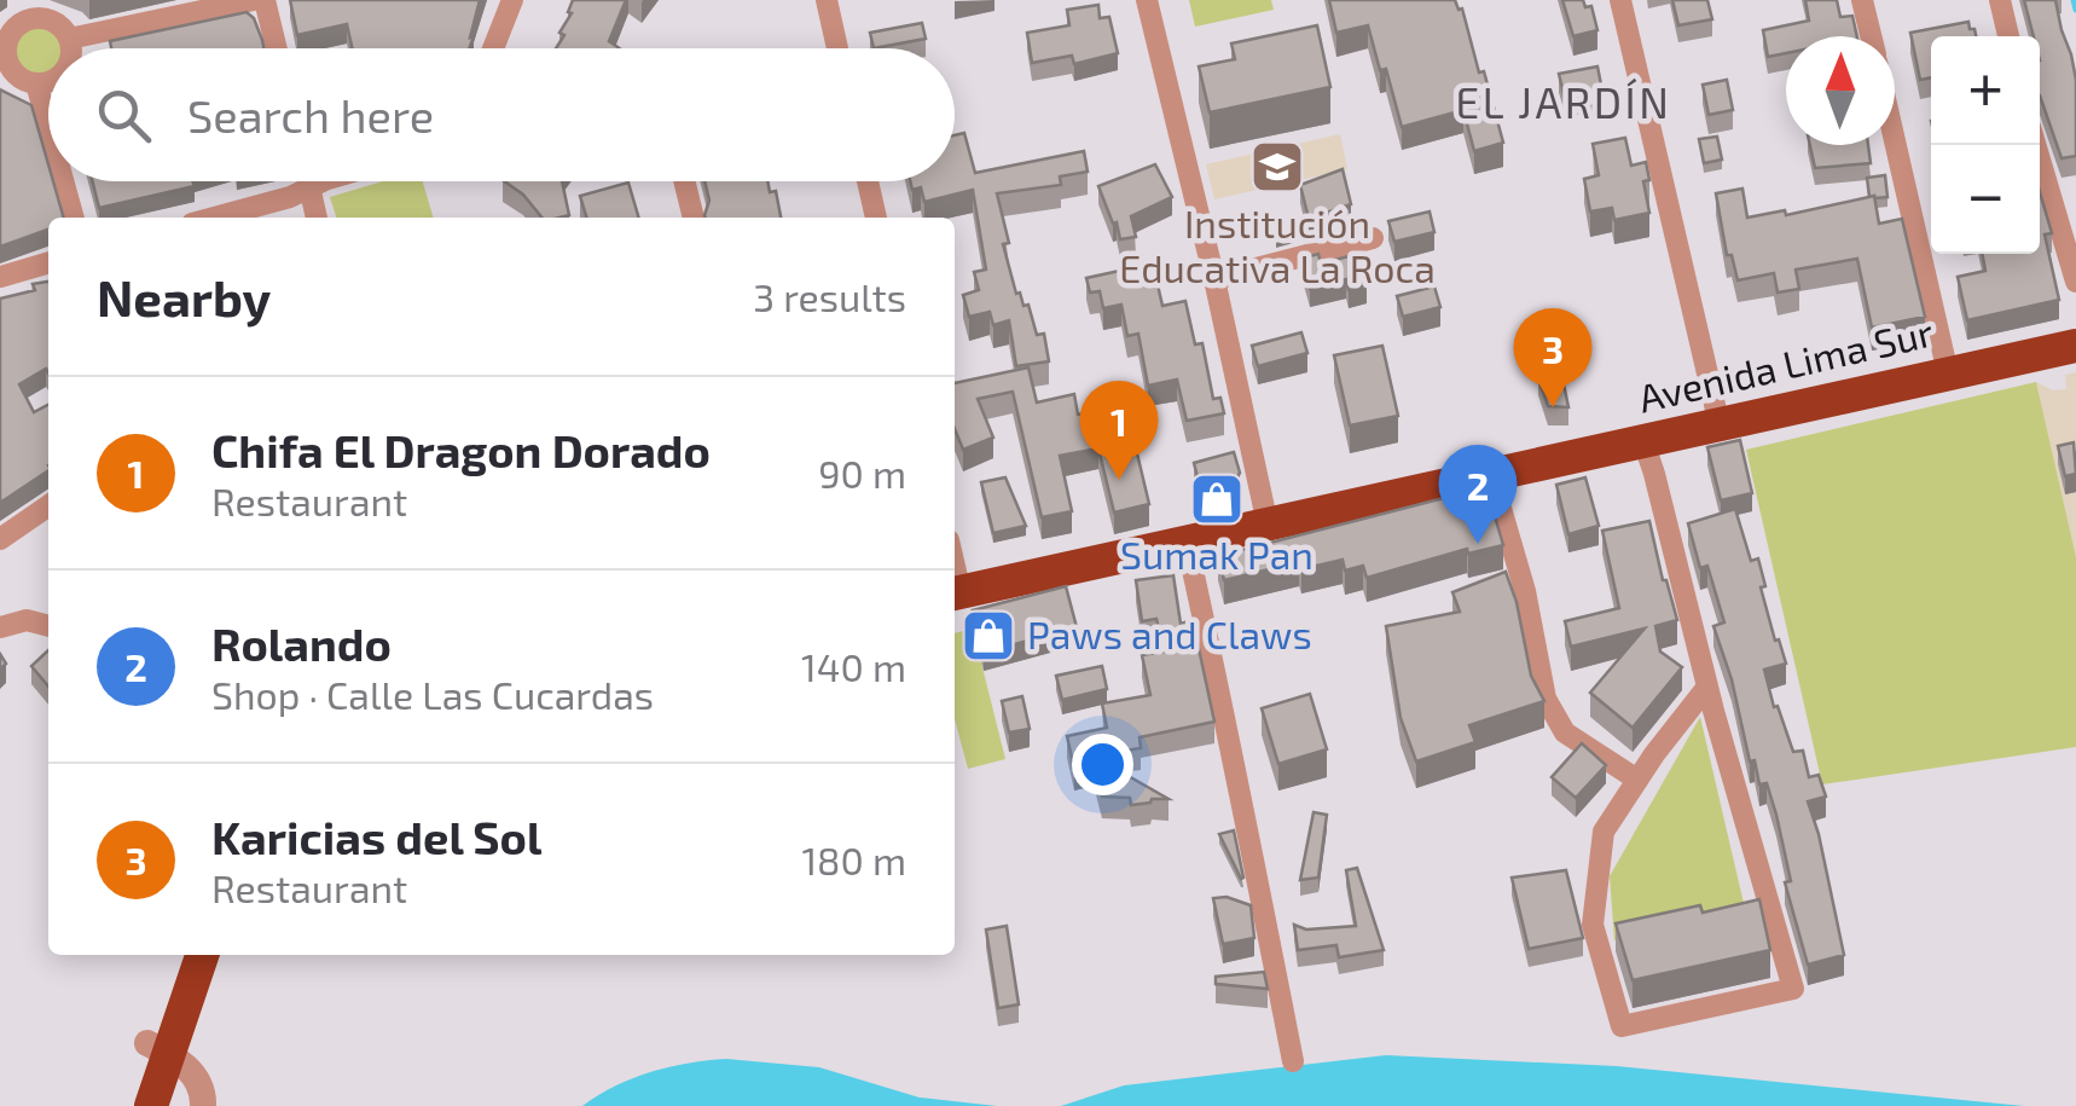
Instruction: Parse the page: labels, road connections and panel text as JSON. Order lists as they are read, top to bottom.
{
  "streets": {
    "highway": ["Avenida Lima Sur"]
  },
  "districts": ["EL JARDÍN"],
  "places": {
    "school or university": ["Institución Educativa La Roca"],
    "shop": ["Sumak Pan", "Paws and Claws"]
  },
  "north": "top",
  "page": {
    "map_buttons": ["+", "−"],
    "search": "Search here",
    "heading": ["Nearby", "3 results"],
    "pins": ["3", "1", "2"],
    "list": [
      {
        "mark": "1",
        "name": "Chifa El Dragon Dorado",
        "note": "Restaurant",
        "value": "90 m"
      },
      {
        "mark": "2",
        "name": "Rolando",
        "note": "Shop · Calle Las Cucardas",
        "value": "140 m"
      },
      {
        "mark": "3",
        "name": "Karicias del Sol",
        "note": "Restaurant",
        "value": "180 m"
      }
    ]
  }
}
